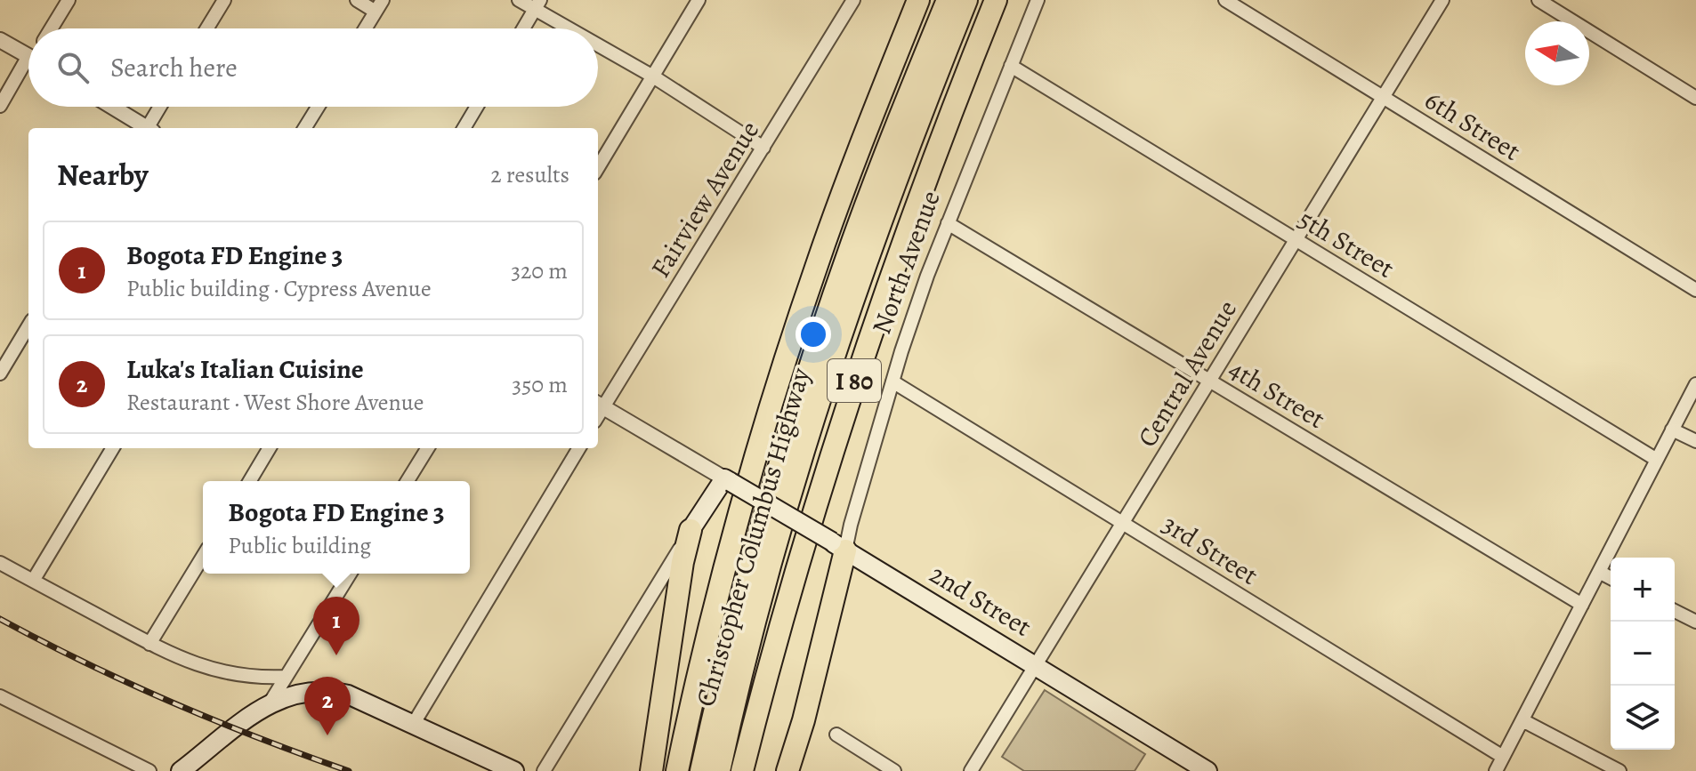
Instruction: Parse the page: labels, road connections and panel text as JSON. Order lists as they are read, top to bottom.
{
  "streets": {
    "highway": ["I 80", "Christopher Columbus Highway"],
    "main road": ["2nd Street"],
    "street": [
      "6th Street",
      "Fairview Avenue",
      "5th Street",
      "North Avenue",
      "Central Avenue",
      "4th Street",
      "3rd Street"
    ]
  },
  "crossings": [
    ["6th Street", "Central Avenue"],
    ["5th Street", "North Avenue"],
    ["5th Street", "Central Avenue"],
    ["North Avenue", "4th Street"],
    ["North Avenue", "3rd Street"],
    ["North Avenue", "2nd Street"],
    ["Central Avenue", "4th Street"],
    ["Central Avenue", "3rd Street"],
    ["Central Avenue", "2nd Street"]
  ],
  "north": "left",
  "page": {
    "search": "Search here",
    "heading": ["Nearby", "2 results"],
    "list": [
      {
        "mark": "1",
        "name": "Bogota FD Engine 3",
        "note": "Public building · Cypress Avenue",
        "value": "320 m"
      },
      {
        "mark": "2",
        "name": "Luka's Italian Cuisine",
        "note": "Restaurant · West Shore Avenue",
        "value": "350 m"
      }
    ],
    "popup": ["Bogota FD Engine 3", "Public building"],
    "map_buttons": ["+", "−"],
    "pins": ["1", "2"]
  }
}
